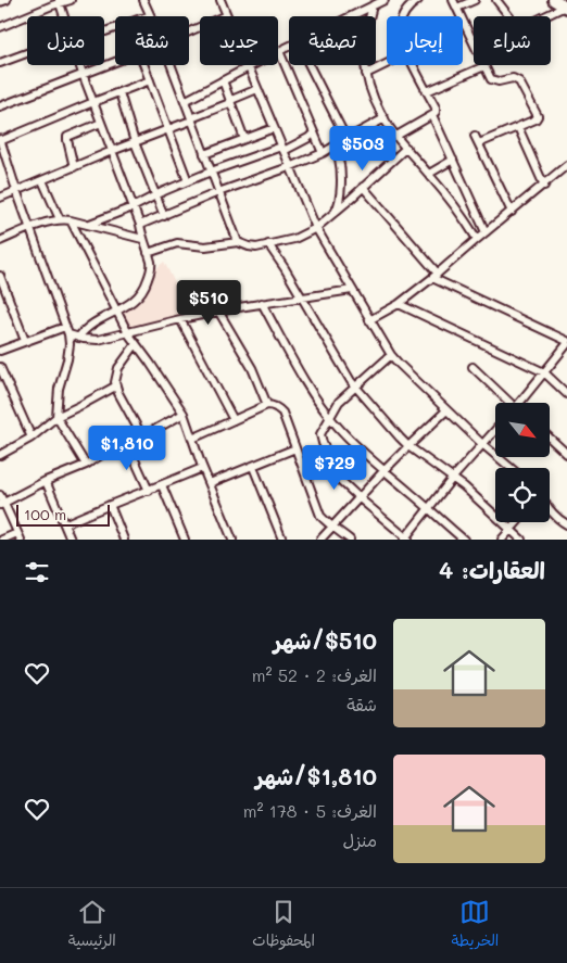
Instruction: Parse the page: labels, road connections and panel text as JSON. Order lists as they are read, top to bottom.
{
  "scale_bar": "100 m",
  "north": "bottom right",
  "page": {
    "chip": [
      "شراء",
      "إيجار",
      "تصفية",
      "جديد",
      "شقة",
      "منزل"
    ],
    "price": [
      "$503",
      "$510",
      "$1,810",
      "$729"
    ],
    "scale": "100 m",
    "heading": "العقارات: 4",
    "list": [
      {
        "name": "$510/شهر",
        "note": "الغرف: 2 · 52 m² · شقة"
      },
      {
        "name": "$1,810/شهر",
        "note": "الغرف: 5 · 178 m² · منزل"
      }
    ],
    "tabs": ["الخريطة", "المحفوظات", "الرئيسية"]
  }
}
